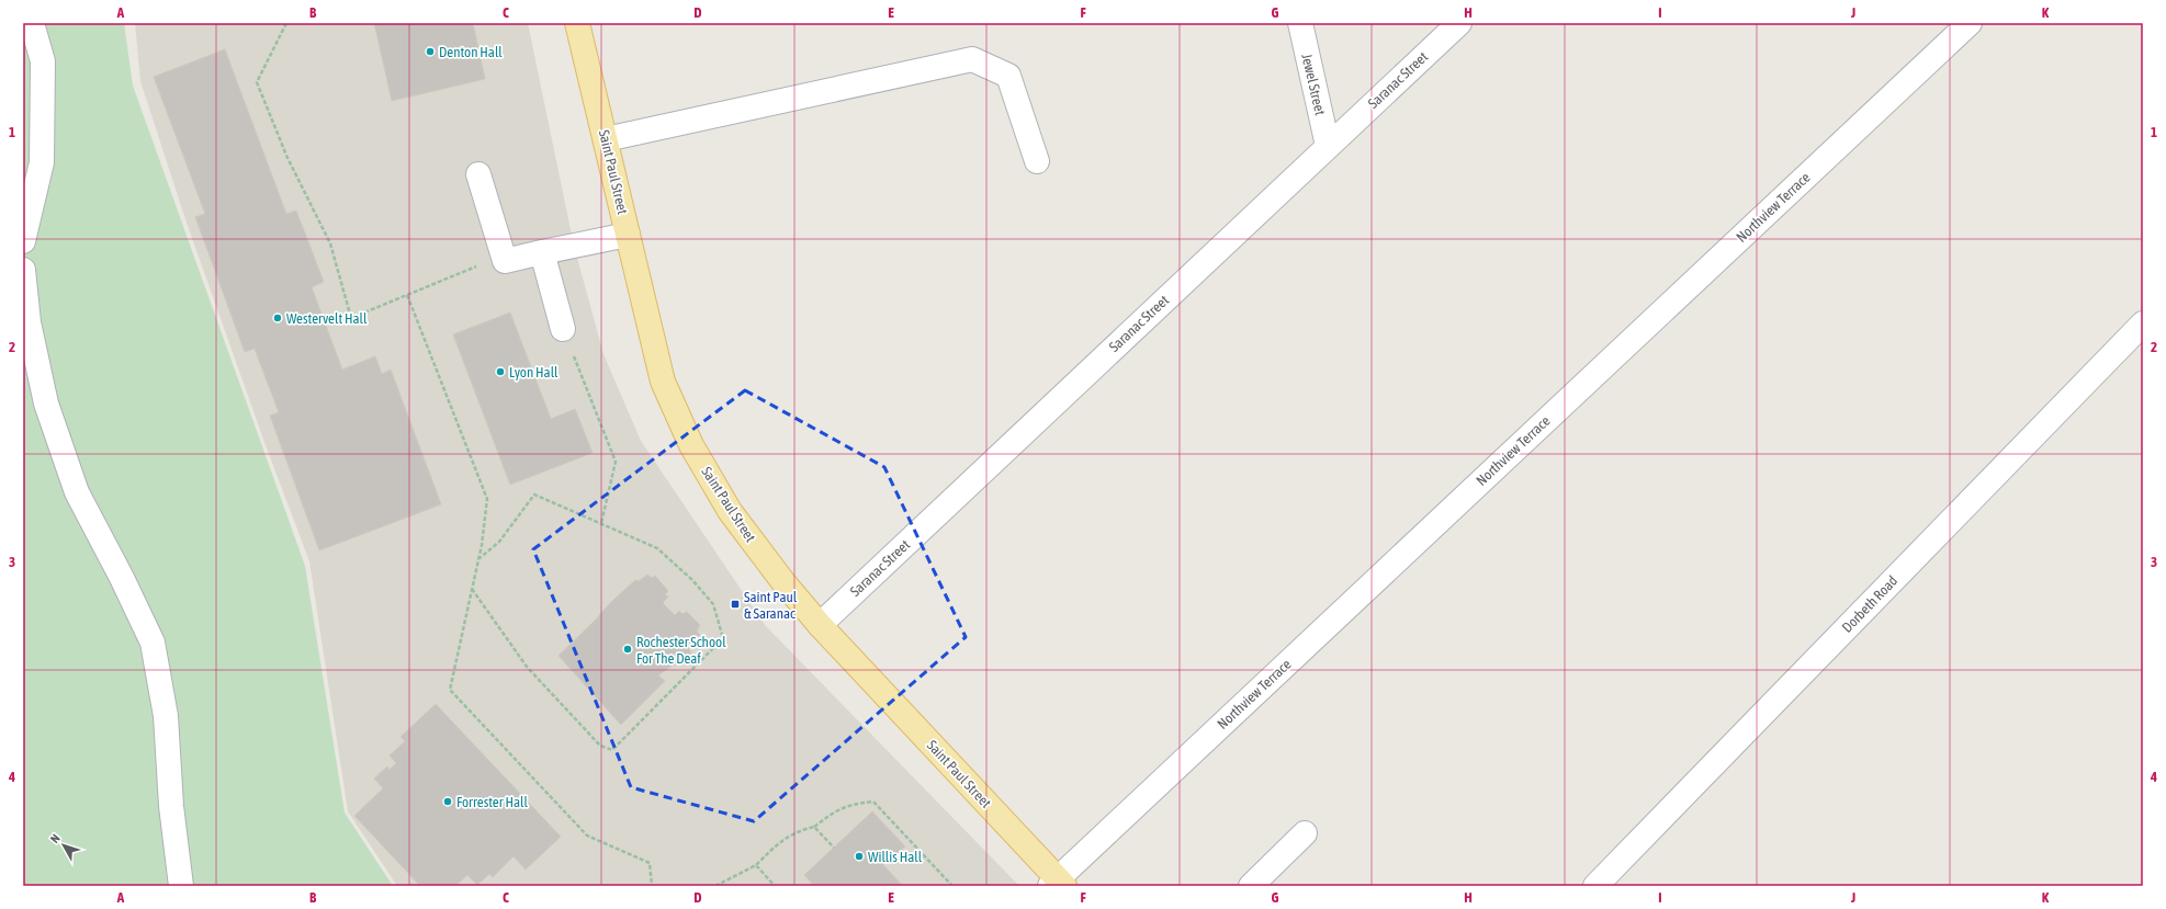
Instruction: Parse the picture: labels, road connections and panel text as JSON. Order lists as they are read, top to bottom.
{
  "streets": {
    "main road": ["Saint Paul Street"],
    "street": [
      "Saranac Street",
      "Jewel Street",
      "Northview Terrace",
      "Dorbeth Road"
    ]
  },
  "crossings": [
    ["Saranac Street", "Jewel Street"],
    ["Saranac Street", "Saint Paul Street"],
    ["Saint Paul Street", "Northview Terrace"]
  ],
  "places": {
    "other": [
      "Denton Hall",
      "Westervelt Hall",
      "Lyon Hall",
      "Rochester School For The Deaf",
      "Forrester Hall",
      "Willis Hall"
    ],
    "transit": ["Saint Paul & Saranac"]
  },
  "north": "top left",
  "grid": {
    "columns": [
      "A",
      "B",
      "C",
      "D",
      "E",
      "F",
      "G",
      "H",
      "I",
      "J",
      "K"
    ],
    "rows": [
      "1",
      "2",
      "3",
      "4"
    ]
  }
}
